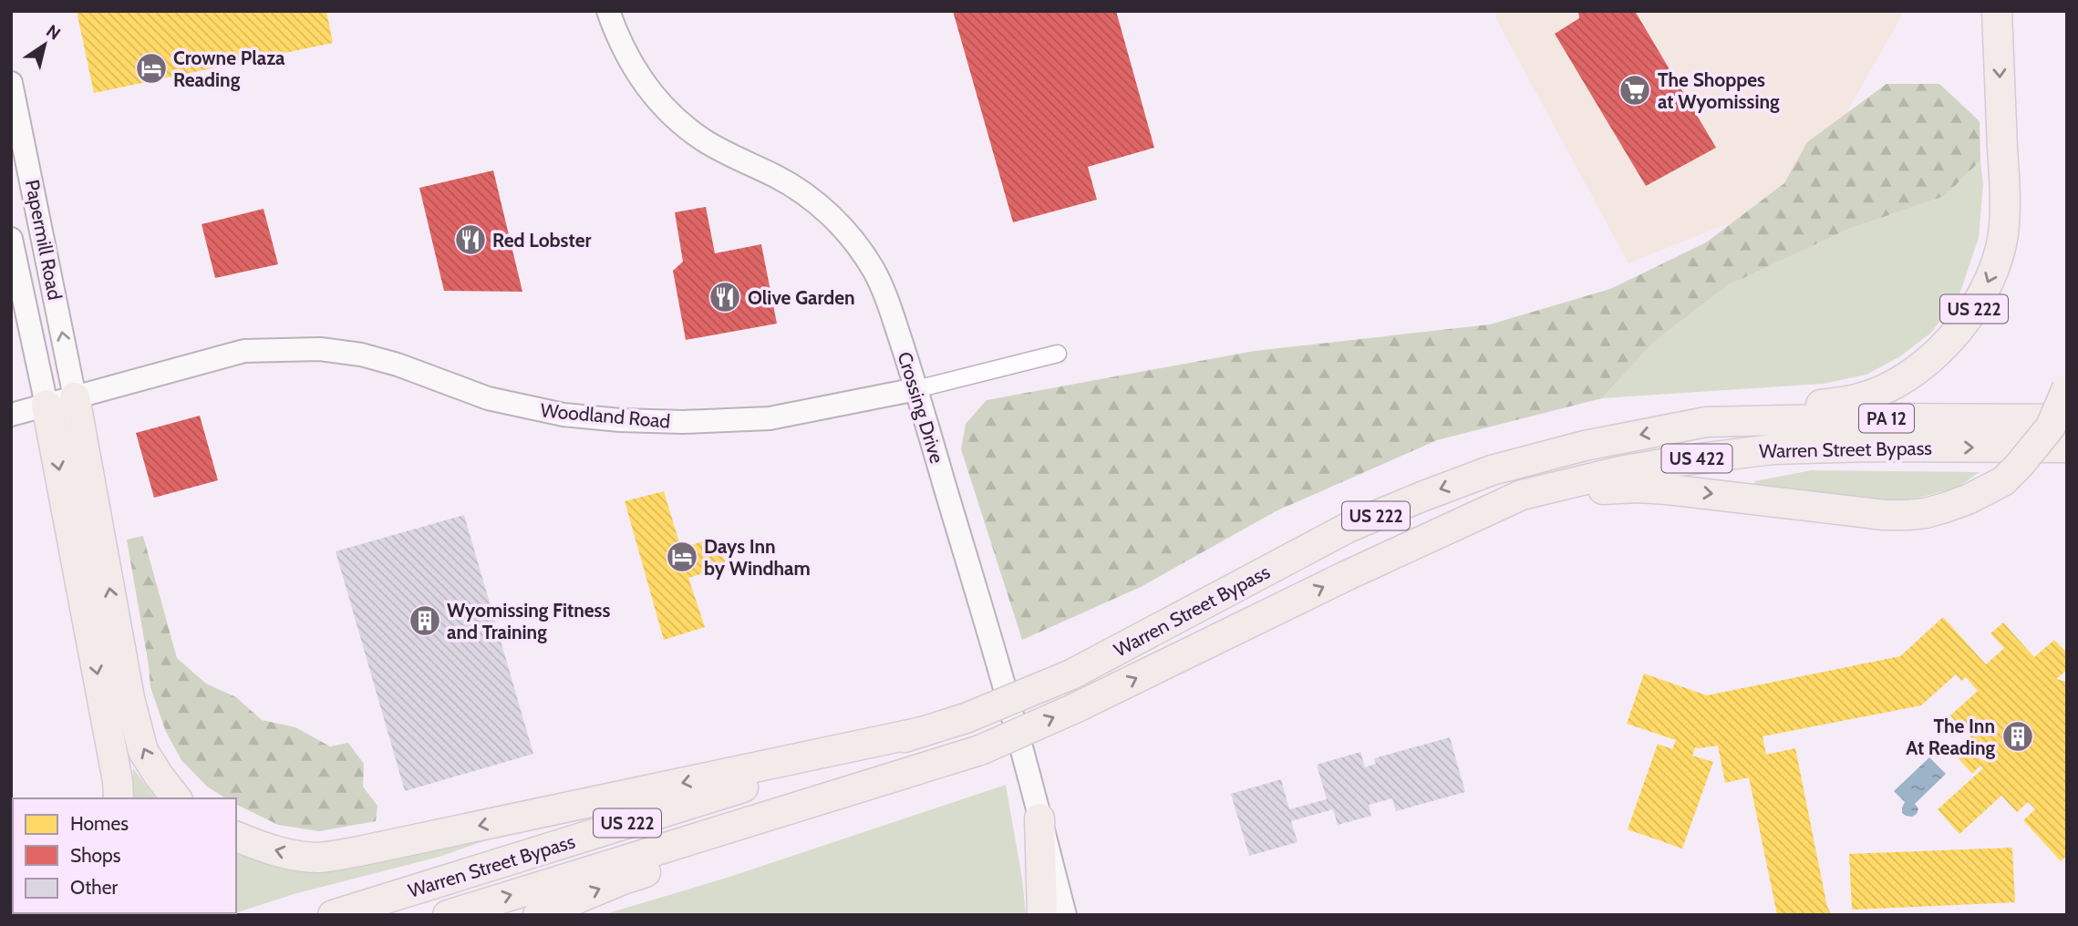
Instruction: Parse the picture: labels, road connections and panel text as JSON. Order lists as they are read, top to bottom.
{
  "streets": {
    "highway": [
      "US 222",
      "PA 12",
      "Warren Street Bypass",
      "US 422"
    ],
    "main road": ["Papermill Road", "Crossing Drive", "Woodland Road"]
  },
  "crossings": [
    ["Papermill Road", "Woodland Road"],
    ["US 222", "Warren Street Bypass"],
    ["Crossing Drive", "Woodland Road"]
  ],
  "places": {
    "hotel": ["Crowne Plaza Reading", "Days Inn by Windham"],
    "supermarket": ["The Shoppes at Wyomissing"],
    "restaurant": ["Red Lobster", "Olive Garden"],
    "building": ["Wyomissing Fitness and Training", "The Inn At Reading"]
  },
  "legend": ["Homes", "Shops", "Other"],
  "north": "top right"
}
